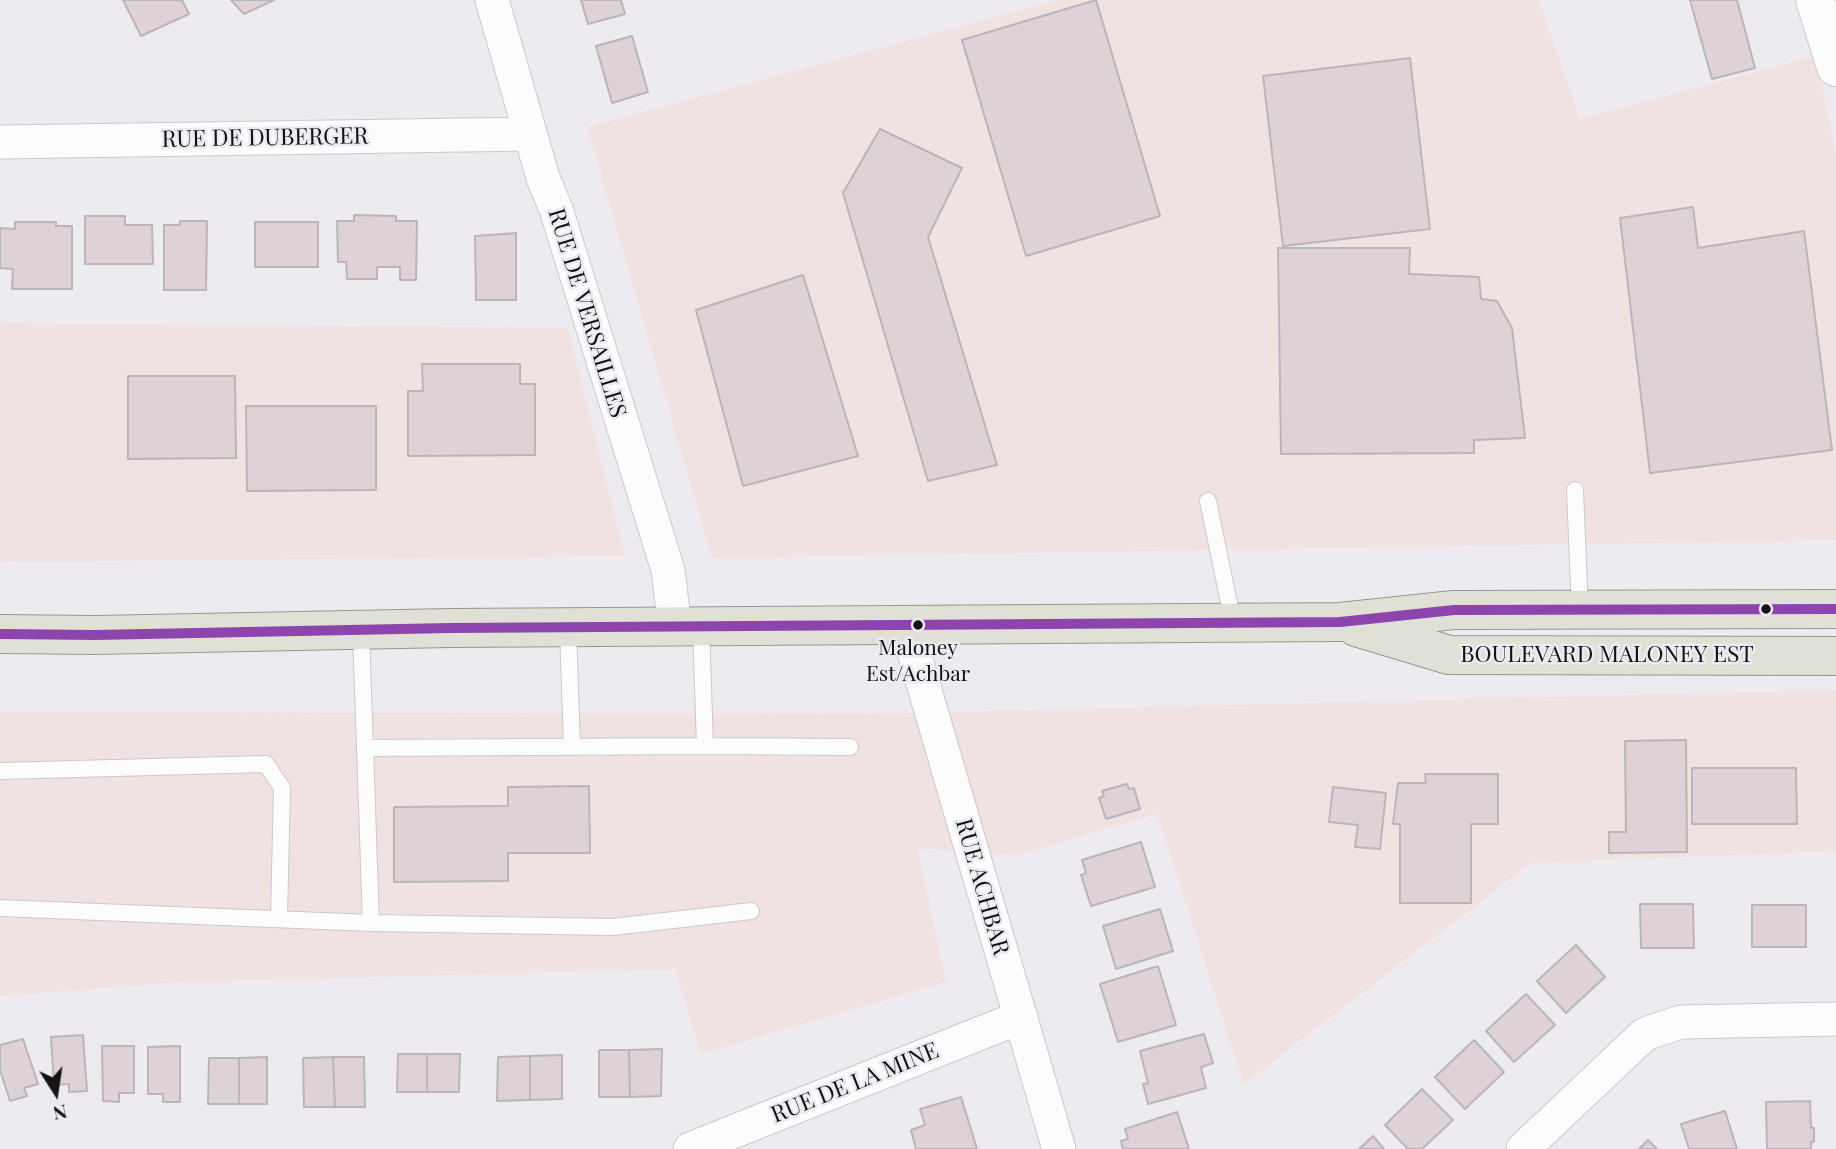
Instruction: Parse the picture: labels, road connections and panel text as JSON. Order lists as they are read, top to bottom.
{
  "streets": {
    "main road": ["BOULEVARD MALONEY EST"],
    "street": [
      "RUE DE DUBERGER",
      "RUE DE VERSAILLES",
      "RUE ACHBAR",
      "RUE DE LA MINE"
    ]
  },
  "crossings": [
    ["RUE DE DUBERGER", "RUE DE VERSAILLES"],
    ["RUE DE VERSAILLES", "BOULEVARD MALONEY EST"],
    ["BOULEVARD MALONEY EST", "RUE ACHBAR"],
    ["RUE ACHBAR", "RUE DE LA MINE"]
  ],
  "places": ["Maloney Est/Achbar"],
  "north": "bottom"
}
